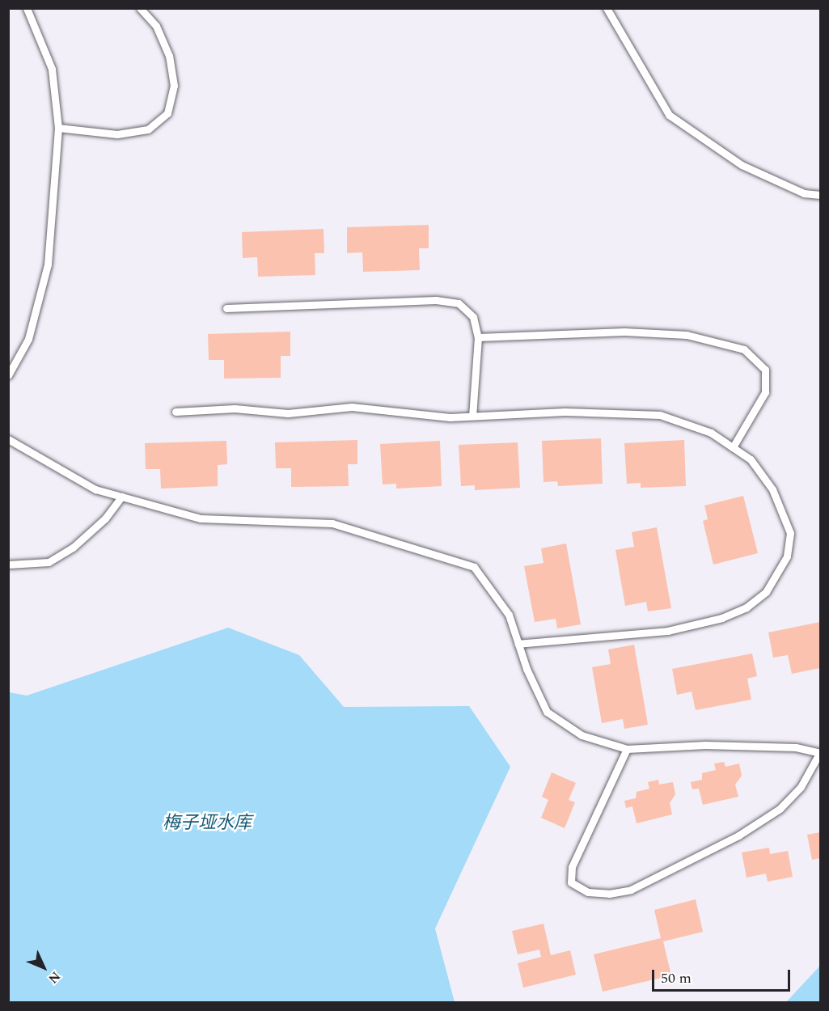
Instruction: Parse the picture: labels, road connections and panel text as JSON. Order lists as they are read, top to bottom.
{
  "water": ["梅子垭水库"],
  "scale_bar": "50 m",
  "north": "bottom right"
}
